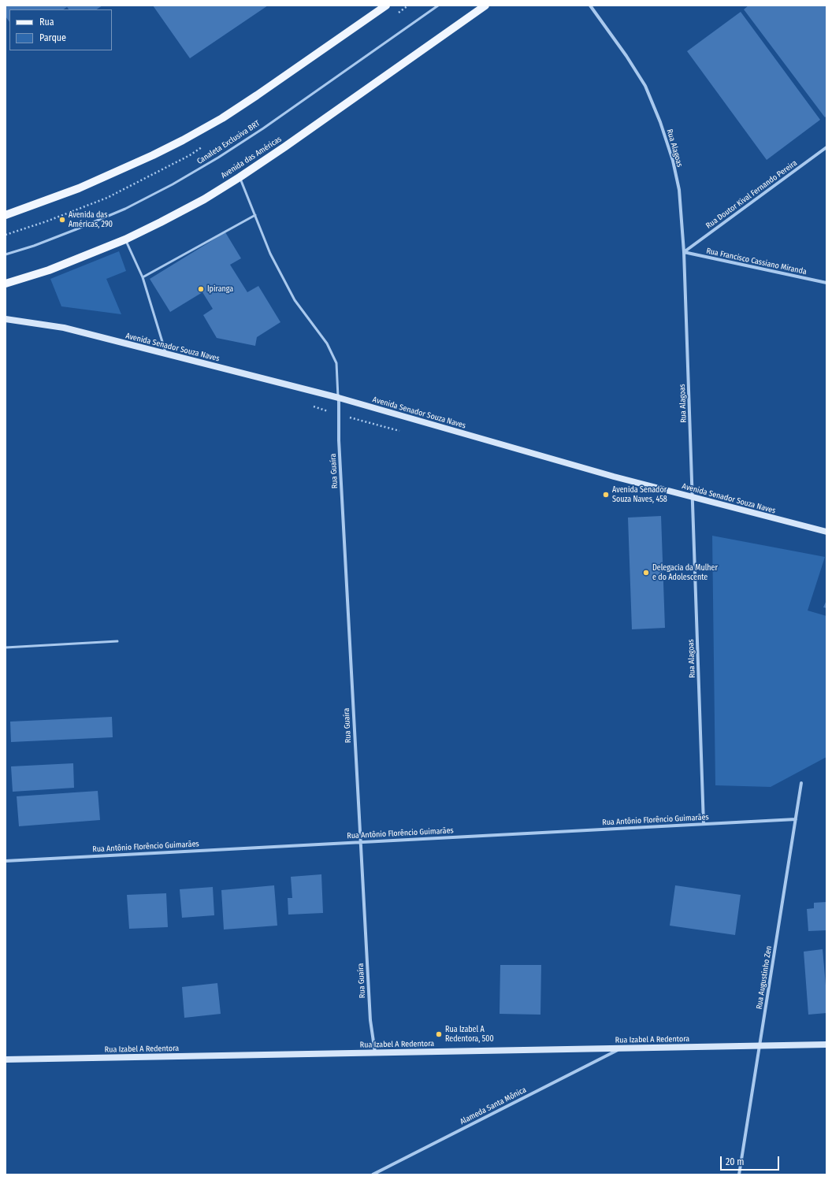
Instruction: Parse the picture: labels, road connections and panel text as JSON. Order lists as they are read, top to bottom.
{
  "streets": {
    "main road": ["Avenida das Américas", "Avenida Senador Souza Naves", "Rua Izabel A Redentora"],
    "street": [
      "Rua Alagoas",
      "Rua Doutor Kival Fernando Pereira",
      "Rua Francisco Cassiano Miranda",
      "Rua Guaíra",
      "Rua Antônio Florêncio Guimarães",
      "Rua Augustinho Zen",
      "Alameda Santa Mônica"
    ],
    "lane": ["Canaleta Exclusiva BRT"]
  },
  "crossings": [
    ["Rua Alagoas", "Rua Doutor Kival Fernando Pereira"],
    ["Rua Alagoas", "Rua Francisco Cassiano Miranda"],
    ["Rua Alagoas", "Avenida Senador Souza Naves"],
    ["Rua Alagoas", "Rua Antônio Florêncio Guimarães"],
    ["Rua Doutor Kival Fernando Pereira", "Rua Francisco Cassiano Miranda"],
    ["Avenida Senador Souza Naves", "Rua Guaíra"],
    ["Rua Guaíra", "Rua Antônio Florêncio Guimarães"],
    ["Rua Guaíra", "Rua Izabel A Redentora"],
    ["Rua Antônio Florêncio Guimarães", "Rua Augustinho Zen"],
    ["Rua Augustinho Zen", "Rua Izabel A Redentora"],
    ["Rua Izabel A Redentora", "Alameda Santa Mônica"]
  ],
  "places": [
    "Avenida das Américas, 290",
    "Ipiranga",
    "Avenida Senador Souza Naves, 458",
    "Delegacia da Mulher e do Adolescente",
    "Rua Izabel A Redentora, 500"
  ],
  "legend": ["Rua", "Parque"],
  "scale_bar": "20 m"
}
